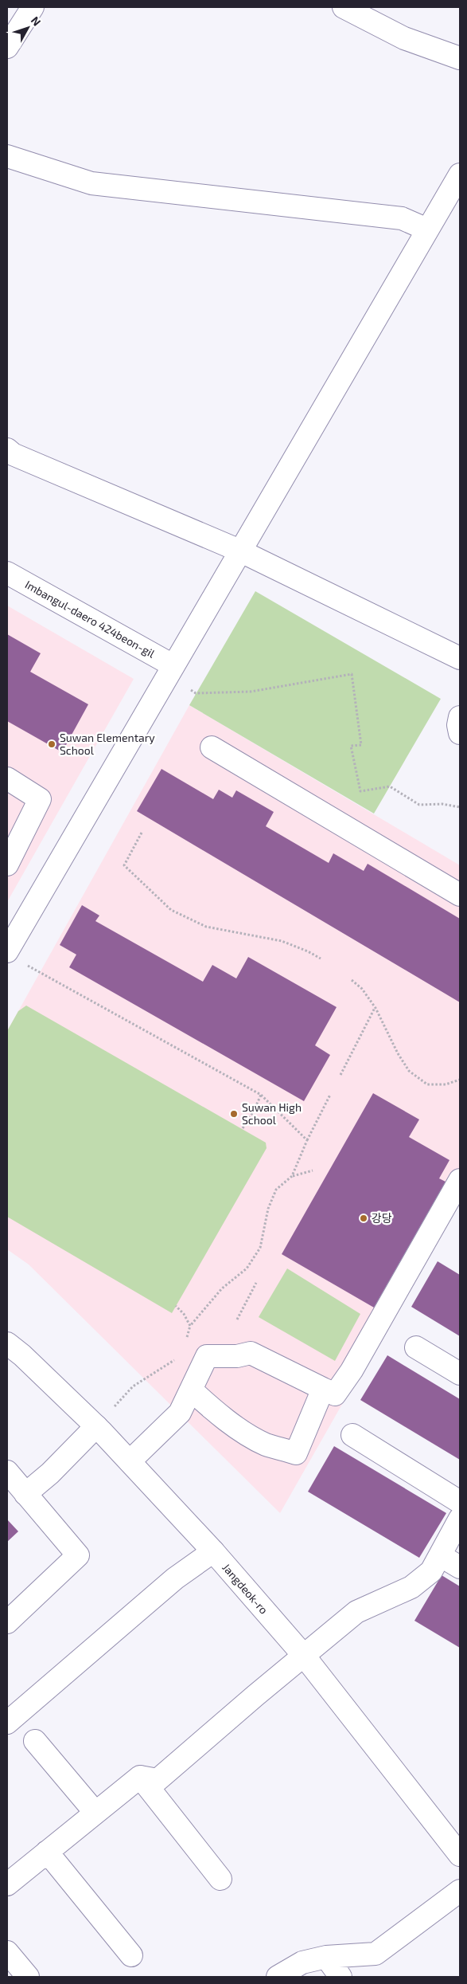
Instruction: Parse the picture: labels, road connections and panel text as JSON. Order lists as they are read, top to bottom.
{
  "streets": {
    "street": ["Imbangul-daero 424beon-gil", "Jangdeok-ro"]
  },
  "places": ["Suwan Elementary School", "Suwan High School", "강당"],
  "north": "top right"
}
